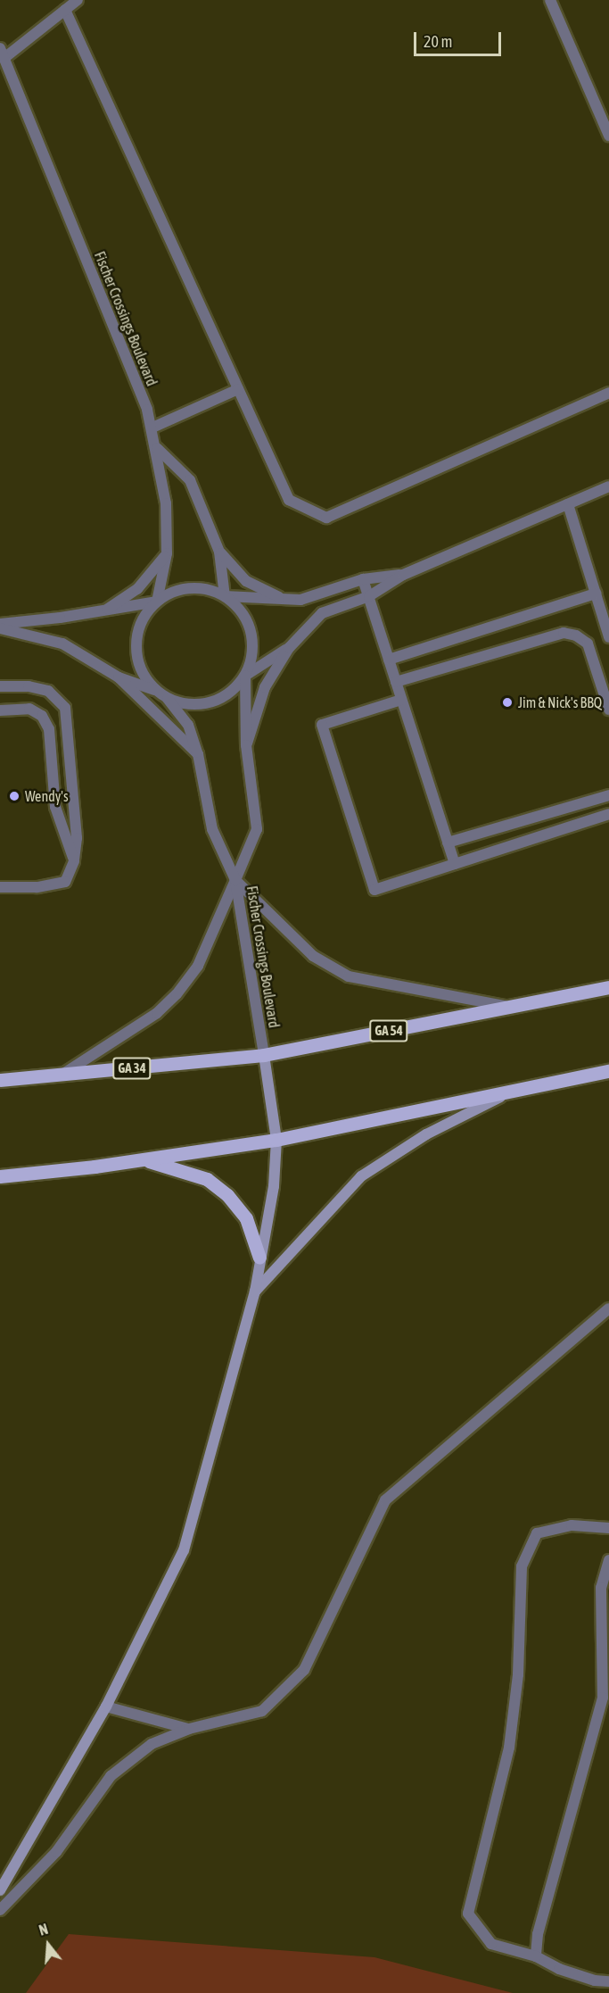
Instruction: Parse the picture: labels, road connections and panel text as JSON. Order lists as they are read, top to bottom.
{
  "streets": {
    "main road": ["GA 54", "GA 34"],
    "street": ["Fischer Crossings Boulevard"]
  },
  "crossings": [
    ["Fischer Crossings Boulevard", "GA 54"],
    ["Fischer Crossings Boulevard", "GA 34"],
    ["GA 54", "GA 34"]
  ],
  "places": ["Jim & Nick's BBQ", "Wendy's"],
  "scale_bar": "20 m",
  "north": "top"
}
